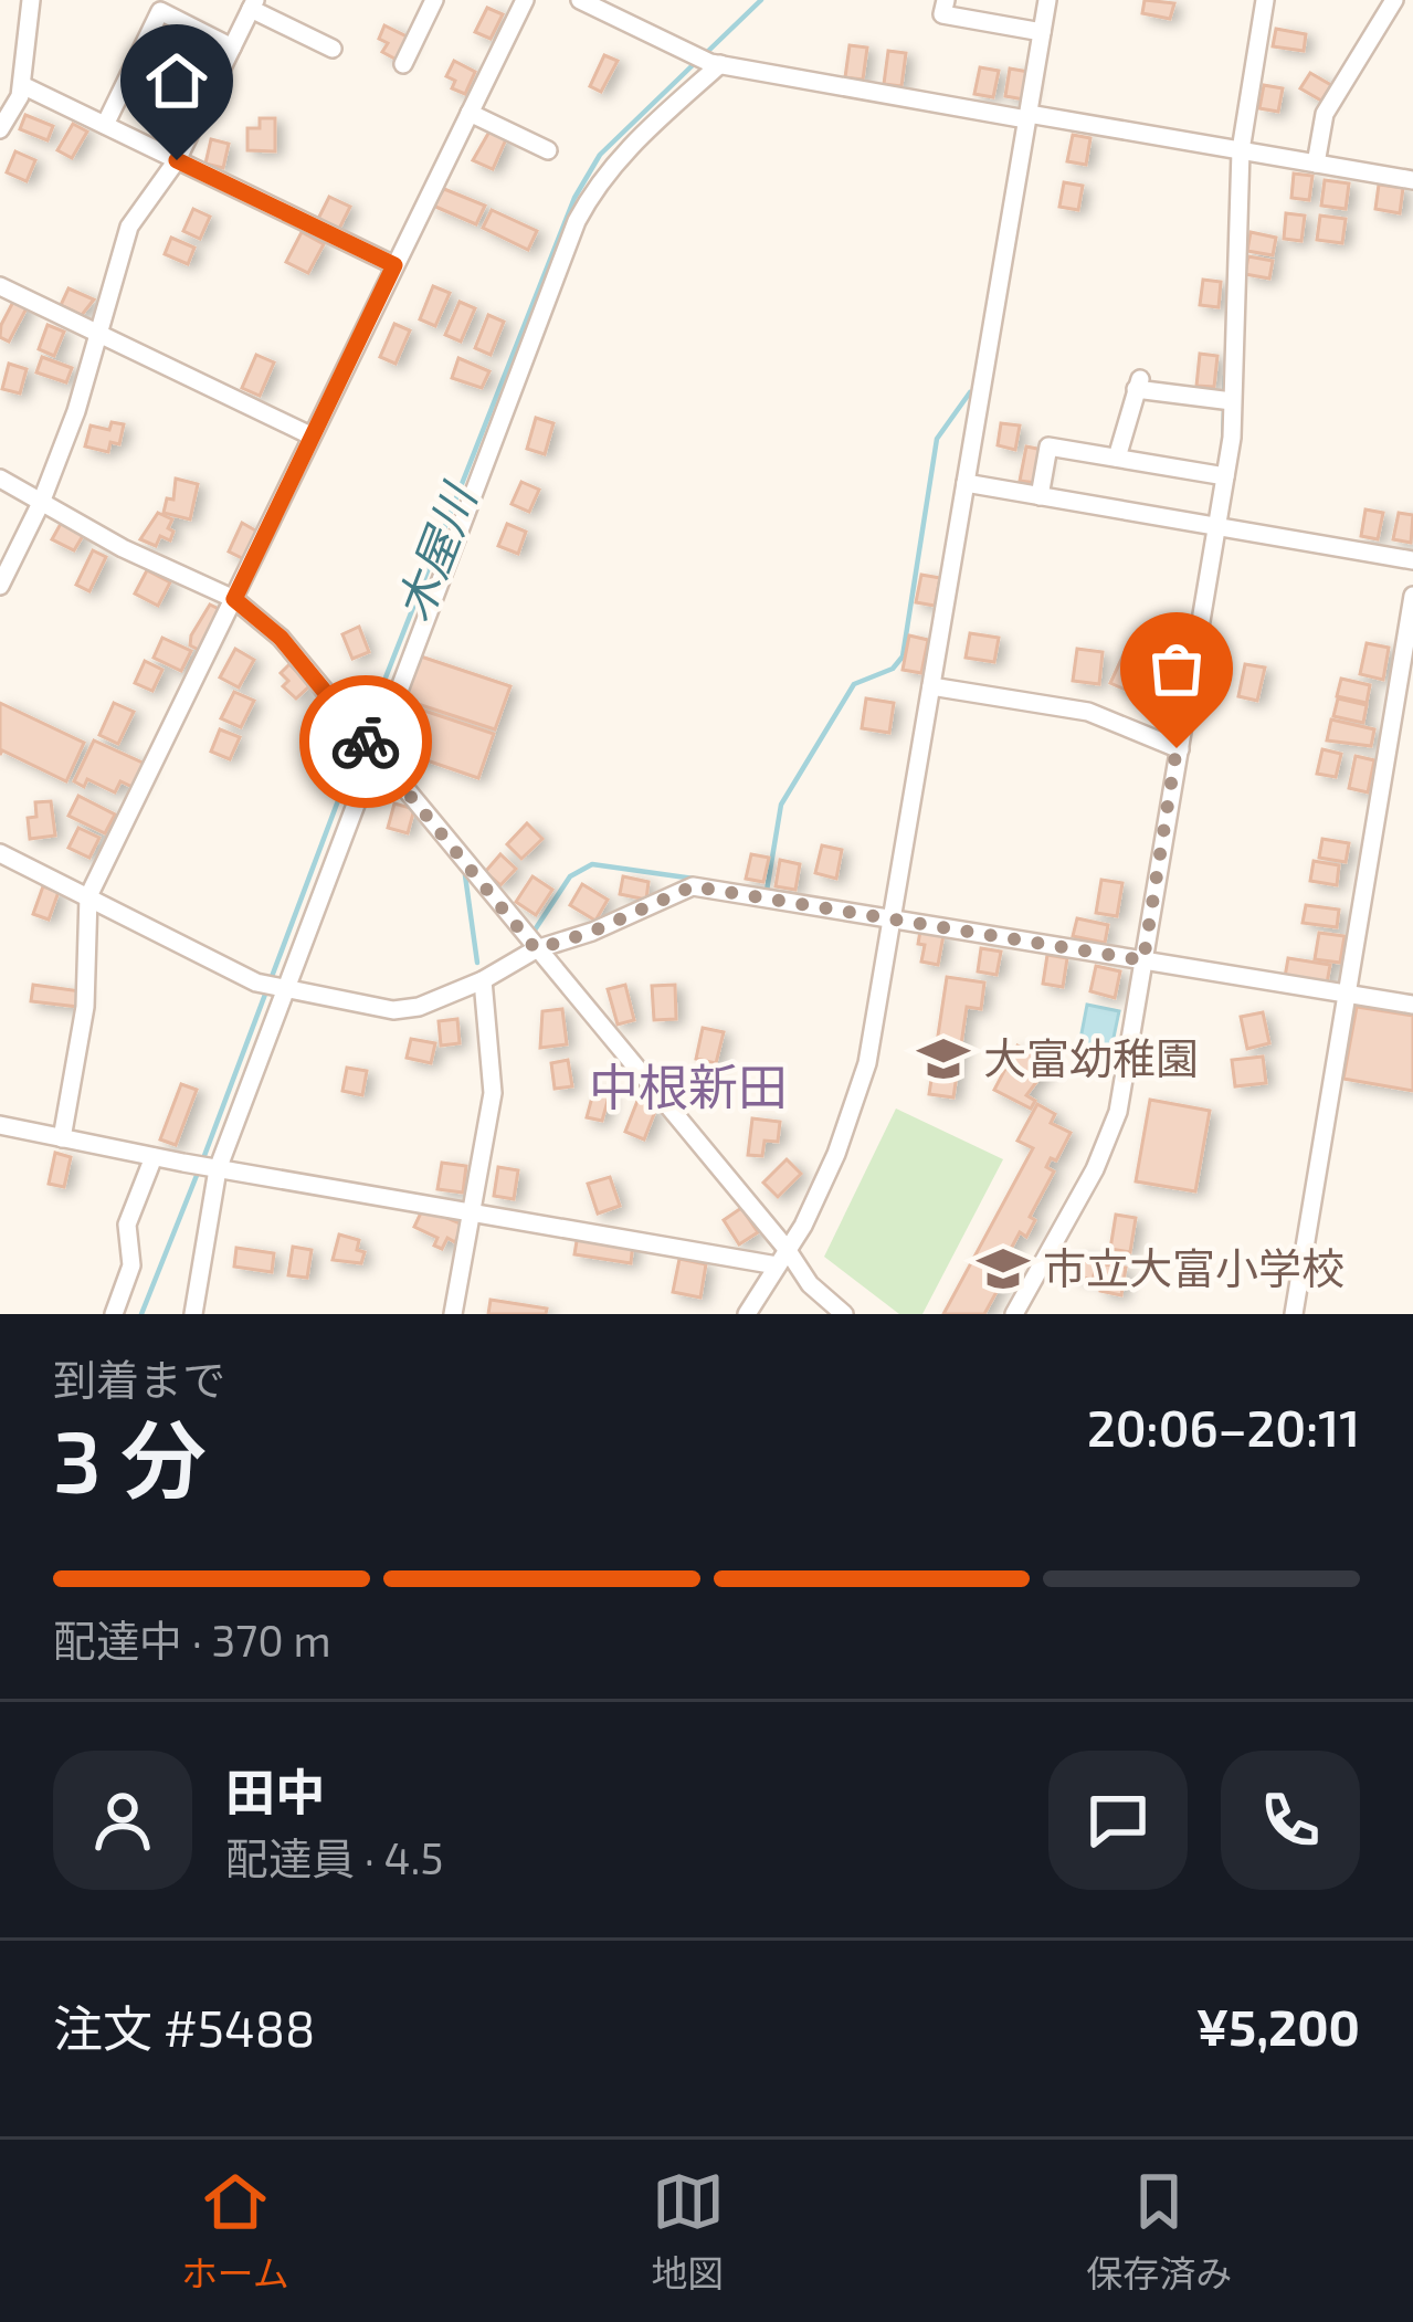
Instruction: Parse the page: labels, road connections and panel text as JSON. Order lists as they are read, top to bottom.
{
  "districts": ["中根新田"],
  "water": ["木屋川"],
  "places": {
    "school or university": ["大富幼稚園", "市立大富小学校"]
  },
  "page": {
    "heading": ["3 分", "到着まで", "20:06–20:11"],
    "panel": [
      "田中",
      "配達員 · 4.5",
      "注文 #5488",
      "¥5,200"
    ],
    "bar": "配達中 · 370 m",
    "tabs": ["ホーム", "地図", "保存済み"]
  }
}
